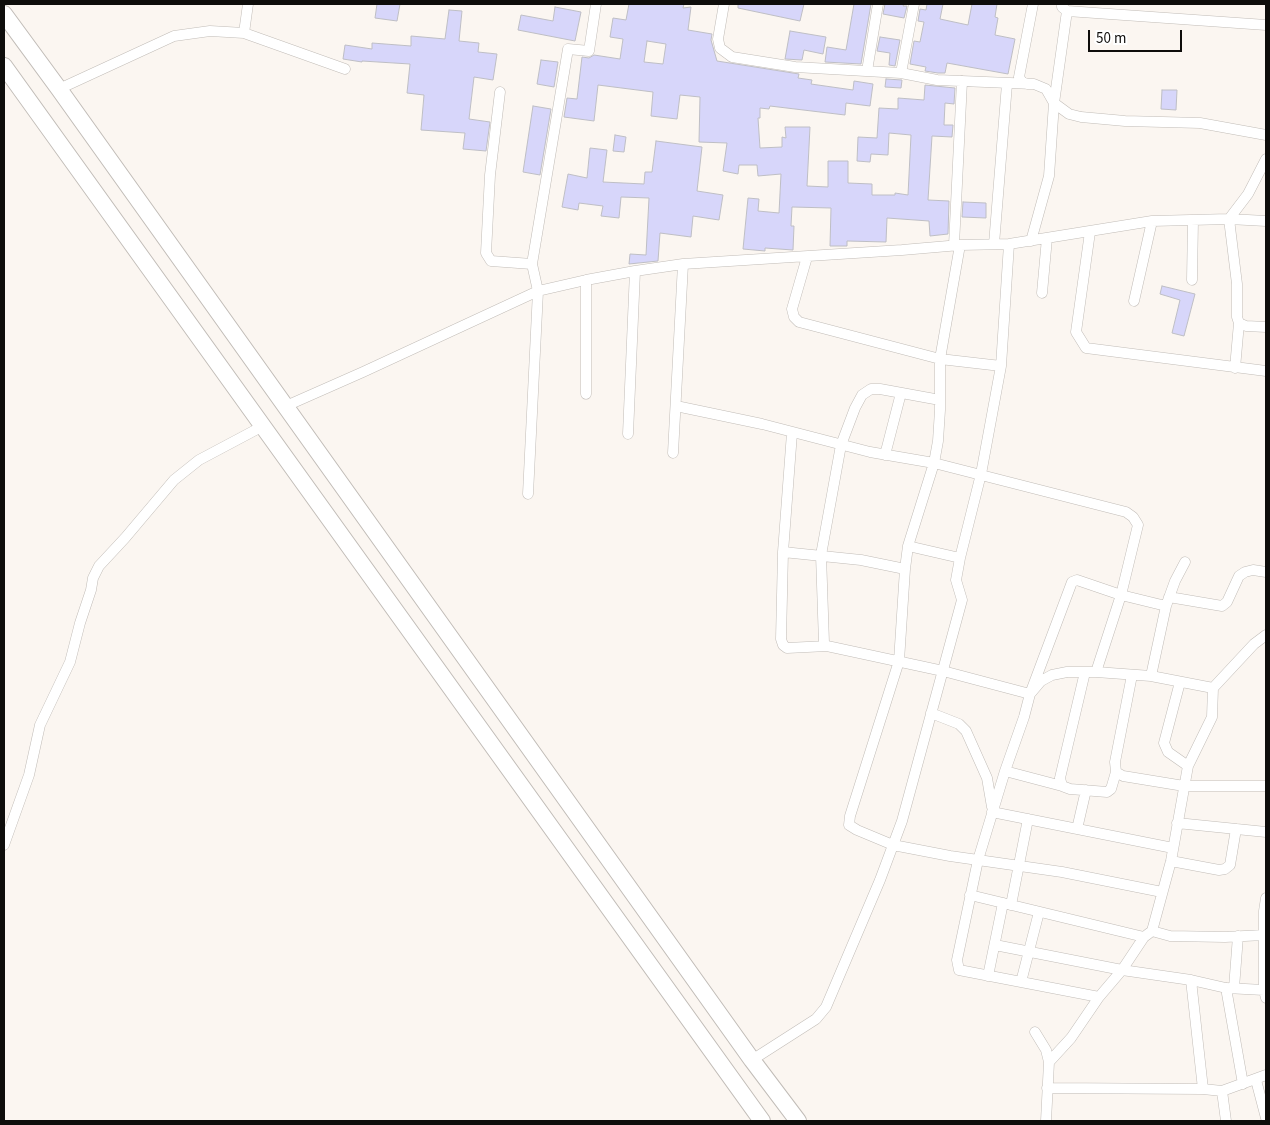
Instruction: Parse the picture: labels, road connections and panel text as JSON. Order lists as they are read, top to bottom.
{
  "scale_bar": "50 m"
}
